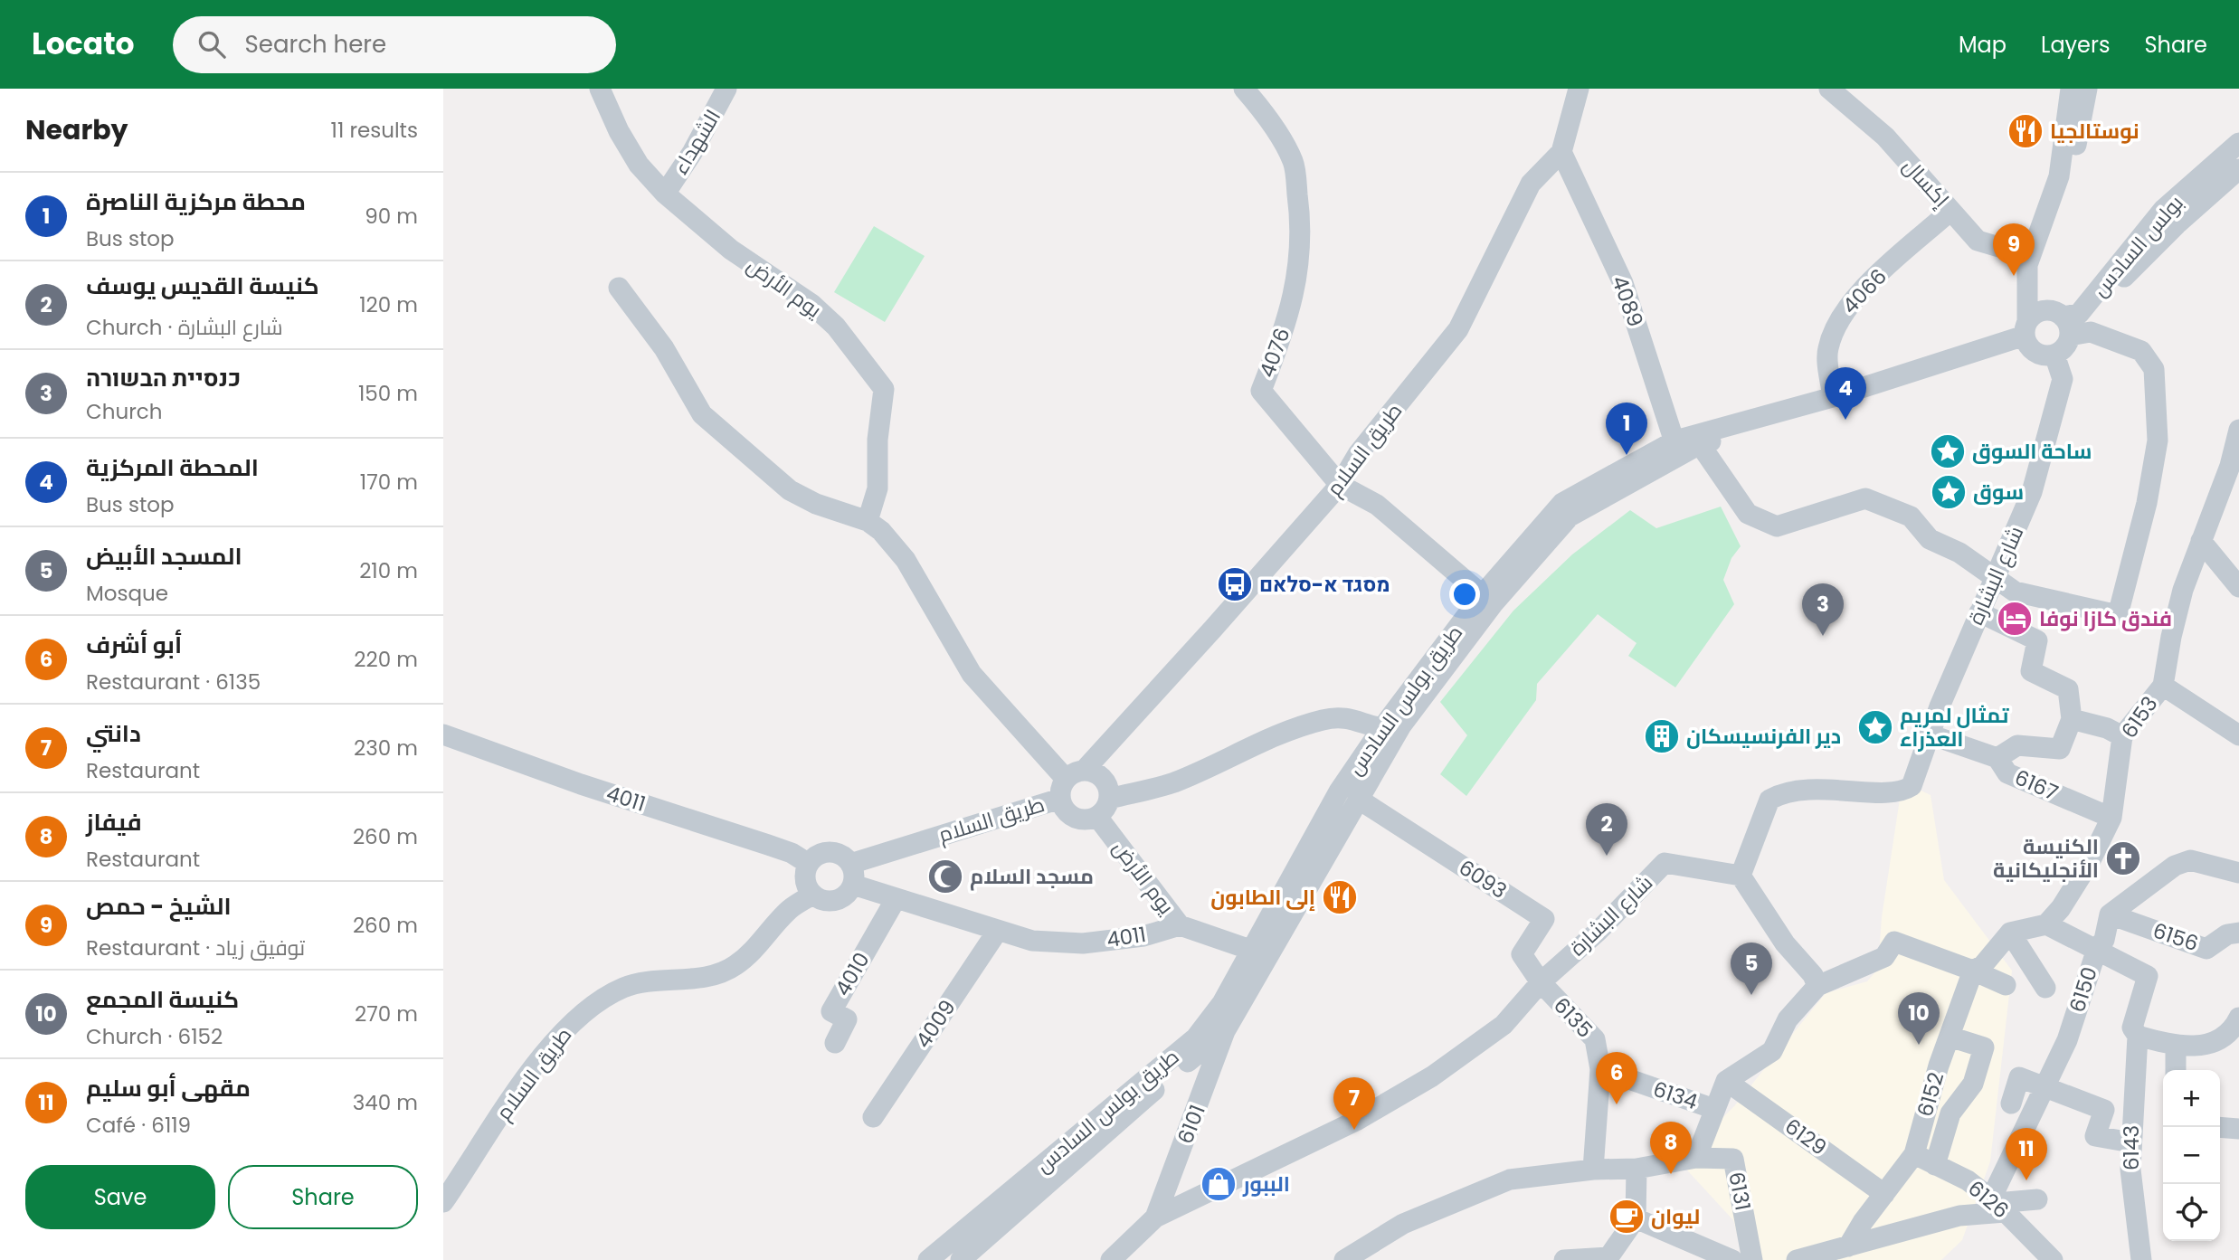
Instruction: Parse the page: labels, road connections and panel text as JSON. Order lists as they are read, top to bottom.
{
  "streets": {
    "street": [
      "الشهداء",
      "إكسال",
      "بولس السادس",
      "يوم الأرض",
      "4066",
      "4089",
      "4076",
      "طريق السلام",
      "شارع البشارة",
      "طريق بولس السادس",
      "6153",
      "6167",
      "4011",
      "6093",
      "6156",
      "4010",
      "6150",
      "6135",
      "4009",
      "6152",
      "6134",
      "6101",
      "6129",
      "6143",
      "6131",
      "6126"
    ]
  },
  "crossings": [
    ["الشهداء", "يوم الأرض"],
    ["إكسال", "4066"],
    ["بولس السادس", "طريق بولس السادس"],
    ["يوم الأرض", "طريق السلام"],
    ["يوم الأرض", "طريق بولس السادس"],
    ["يوم الأرض", "4011"],
    ["4066", "طريق بولس السادس"],
    ["4089", "طريق السلام"],
    ["4089", "طريق بولس السادس"],
    ["4076", "طريق السلام"],
    ["4076", "طريق بولس السادس"],
    ["طريق السلام", "4011"],
    ["شارع البشارة", "6167"],
    ["شارع البشارة", "6093"],
    ["شارع البشارة", "6135"],
    ["شارع البشارة", "6101"],
    ["طريق بولس السادس", "6093"],
    ["طريق بولس السادس", "6101"],
    ["6153", "6167"],
    ["4011", "4010"],
    ["4011", "4009"],
    ["6093", "6135"],
    ["6156", "6150"],
    ["6150", "6143"],
    ["6150", "6126"],
    ["6135", "6134"],
    ["6152", "6129"],
    ["6152", "6126"]
  ],
  "places": {
    "restaurant": ["نوستالجيا", "إلى الطابون"],
    "place": ["ساحة السوق", "سوق", "تمثال لمريم العذراء"],
    "bus stop": ["מסגד א-סלאם"],
    "hotel": ["فندق كازا نوفا"],
    "building": ["دير الفرنسيسكان"],
    "church": ["الكنيسة الأنجليكانية"],
    "mosque": ["مسجد السلام"],
    "shop": ["الببور"],
    "cafe": ["ليوان"]
  },
  "page": {
    "header": "Locato",
    "search": "Search here",
    "nav": ["Map", "Layers", "Share"],
    "heading": ["Nearby", "11 results"],
    "list": [
      {
        "mark": "1",
        "name": "محطة مركزية الناصرة",
        "note": "Bus stop",
        "value": "90 m"
      },
      {
        "mark": "2",
        "name": "كنيسة القديس يوسف",
        "note": "Church · شارع البشارة",
        "value": "120 m"
      },
      {
        "mark": "3",
        "name": "כנסיית הבשורה",
        "note": "Church",
        "value": "150 m"
      },
      {
        "mark": "4",
        "name": "المحطة المركزية",
        "note": "Bus stop",
        "value": "170 m"
      },
      {
        "mark": "5",
        "name": "المسجد الأبيض",
        "note": "Mosque",
        "value": "210 m"
      },
      {
        "mark": "6",
        "name": "أبو أشرف",
        "note": "Restaurant · 6135",
        "value": "220 m"
      },
      {
        "mark": "7",
        "name": "دانتي",
        "note": "Restaurant",
        "value": "230 m"
      },
      {
        "mark": "8",
        "name": "فيفاز",
        "note": "Restaurant",
        "value": "260 m"
      },
      {
        "mark": "9",
        "name": "الشيخ - حمص",
        "note": "Restaurant · توفيق زياد",
        "value": "260 m"
      },
      {
        "mark": "10",
        "name": "كنيسة المجمع",
        "note": "Church · 6152",
        "value": "270 m"
      },
      {
        "mark": "11",
        "name": "مقهى أبو سليم",
        "note": "Café · 6119",
        "value": "340 m"
      }
    ],
    "pins": [
      "9",
      "4",
      "1",
      "3",
      "2",
      "5",
      "10",
      "6",
      "7",
      "8",
      "11"
    ],
    "map_buttons": ["+", "−"],
    "buttons": ["Save", "Share"]
  }
}
